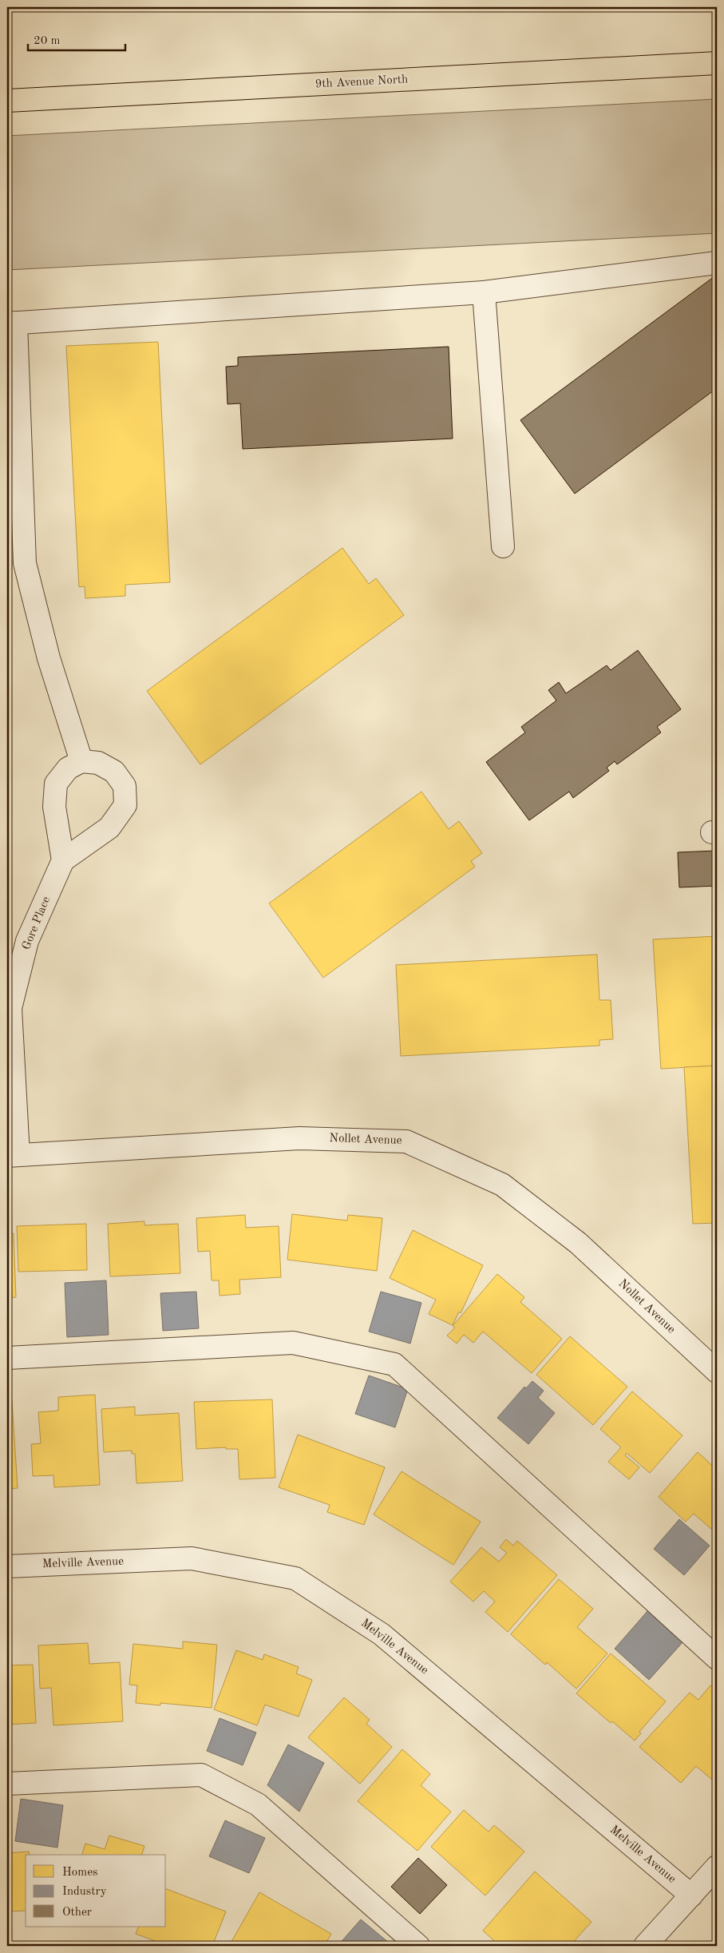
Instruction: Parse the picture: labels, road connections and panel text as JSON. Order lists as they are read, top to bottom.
{
  "streets": {
    "main road": ["9th Avenue North"],
    "street": ["Gore Place", "Nollet Avenue", "Melville Avenue"]
  },
  "crossings": [
    ["Gore Place", "Nollet Avenue"]
  ],
  "legend": ["Homes", "Industry", "Other"],
  "scale_bar": "20 m"
}
